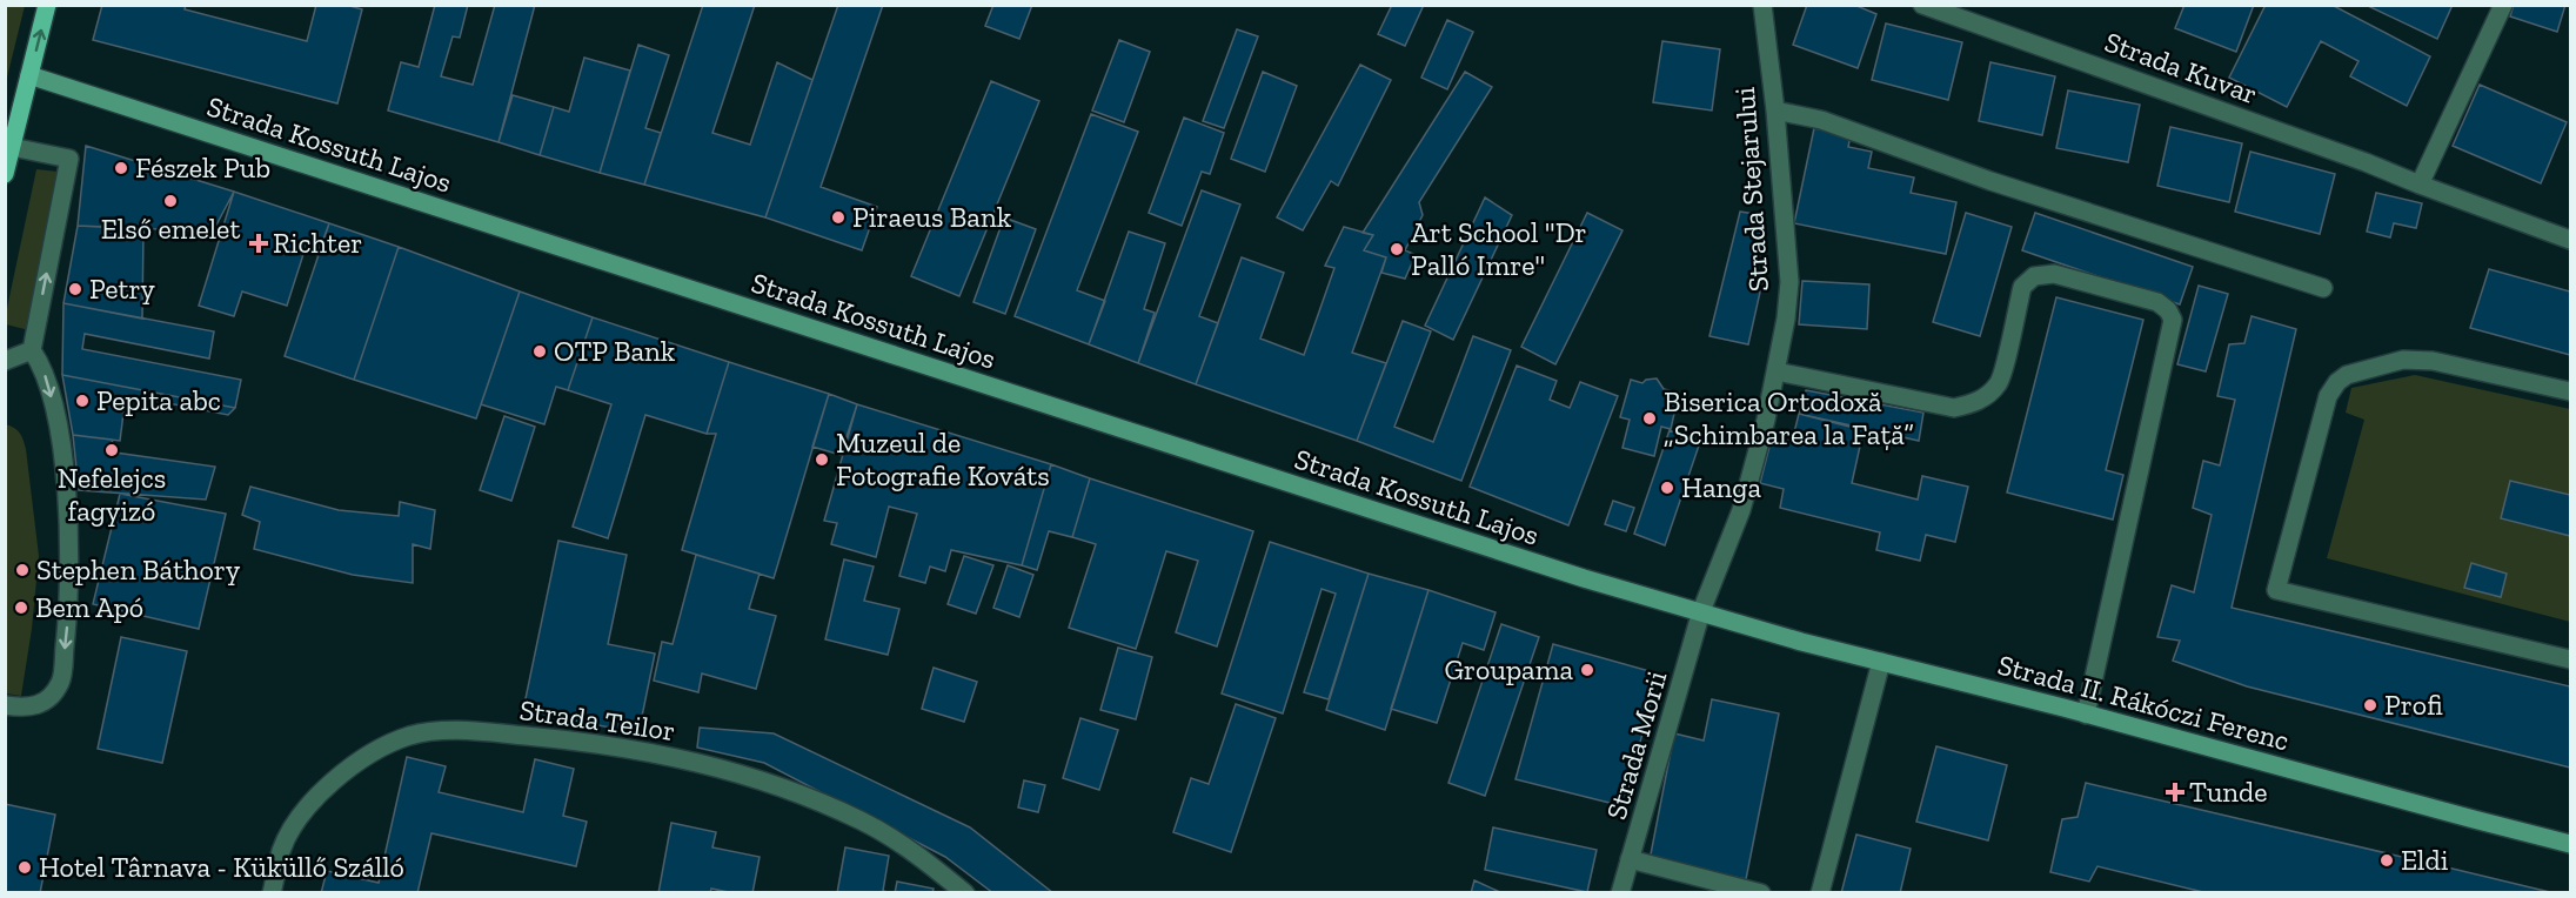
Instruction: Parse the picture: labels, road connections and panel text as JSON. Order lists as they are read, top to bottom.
{
  "streets": {
    "main road": ["Strada Kossuth Lajos", "Strada II. Rákóczi Ferenc"],
    "street": [
      "Strada Kuvar",
      "Strada Stejarului",
      "Strada Teilor",
      "Strada Morii"
    ]
  },
  "crossings": [
    ["Strada Kossuth Lajos", "Strada Stejarului"],
    ["Strada Kossuth Lajos", "Strada II. Rákóczi Ferenc"],
    ["Strada Kossuth Lajos", "Strada Morii"],
    ["Strada Stejarului", "Strada II. Rákóczi Ferenc"],
    ["Strada Stejarului", "Strada Morii"],
    ["Strada II. Rákóczi Ferenc", "Strada Morii"]
  ],
  "places": {
    "other": [
      "Fészek Pub",
      "Első emelet",
      "Piraeus Bank",
      "Art School \"Dr Palló Imre\"",
      "Petry",
      "OTP Bank",
      "Pepita abc",
      "Biserica Ortodoxă „Schimbarea la Față”",
      "Nefelejcs fagyizó",
      "Muzeul de Fotografie Kováts",
      "Hanga",
      "Stephen Báthory",
      "Bem Apó",
      "Groupama",
      "Profi",
      "Eldi",
      "Hotel Târnava - Küküllő Szálló"
    ],
    "health": ["Richter", "Tunde"]
  }
}
